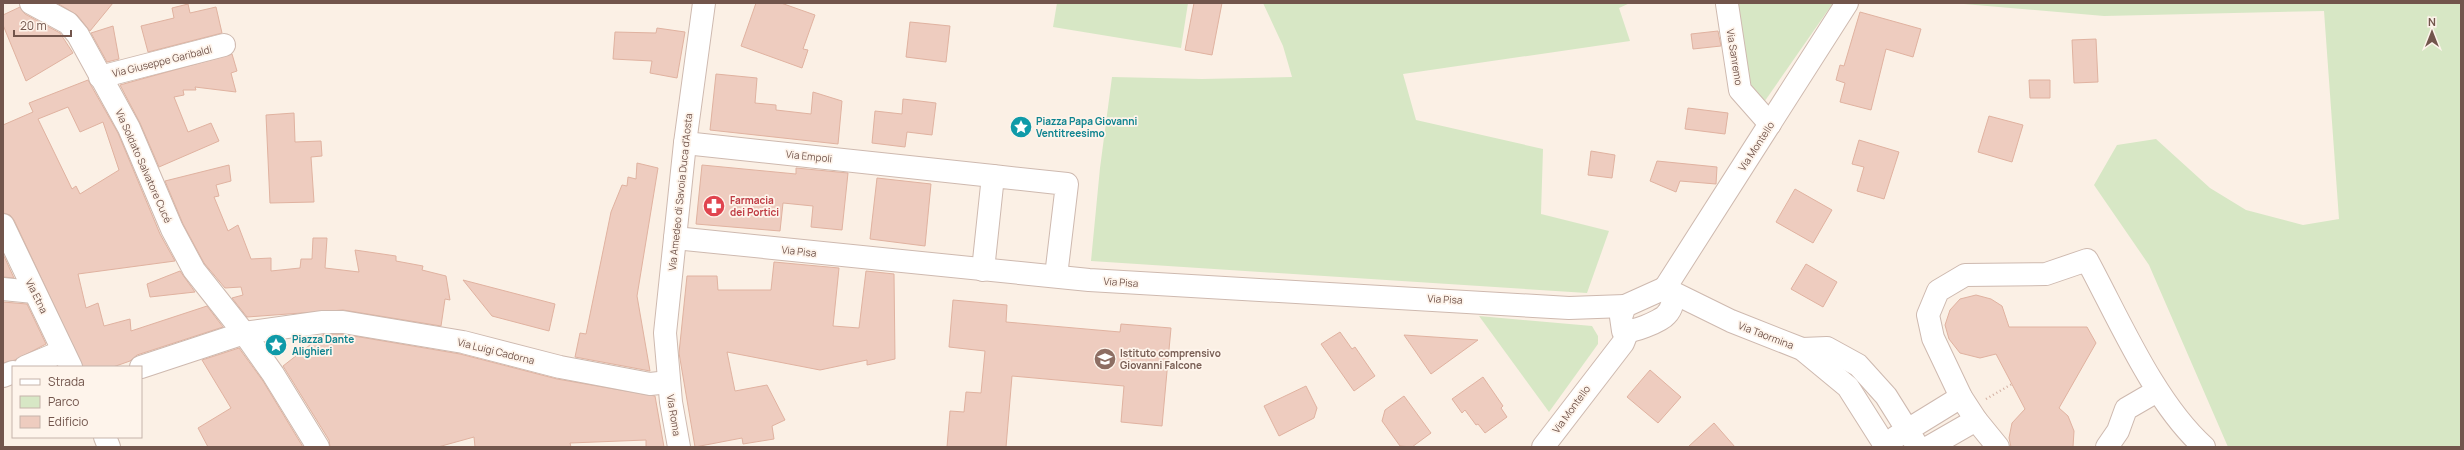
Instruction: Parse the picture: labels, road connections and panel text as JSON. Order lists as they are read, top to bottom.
{
  "streets": {
    "street": [
      "Via Sanremo",
      "Via Giuseppe Garibaldi",
      "Via Montello",
      "Via Empoli",
      "Via Soldato Salvatore Cucé",
      "Via Amedeo di Savoia Duca d'Aosta",
      "Via Pisa",
      "Via Etna",
      "Via Taormina",
      "Via Luigi Cadorna",
      "Via Roma"
    ]
  },
  "crossings": [
    ["Via Sanremo", "Via Montello"],
    ["Via Giuseppe Garibaldi", "Via Soldato Salvatore Cucé"],
    ["Via Montello", "Via Pisa"],
    ["Via Montello", "Via Taormina"],
    ["Via Empoli", "Via Amedeo di Savoia Duca d'Aosta"],
    ["Via Empoli", "Via Pisa"],
    ["Via Soldato Salvatore Cucé", "Via Luigi Cadorna"],
    ["Via Amedeo di Savoia Duca d'Aosta", "Via Pisa"],
    ["Via Amedeo di Savoia Duca d'Aosta", "Via Luigi Cadorna"],
    ["Via Amedeo di Savoia Duca d'Aosta", "Via Roma"],
    ["Via Pisa", "Via Taormina"],
    ["Via Luigi Cadorna", "Via Roma"]
  ],
  "places": {
    "place": ["Piazza Papa Giovanni Ventitreesimo", "Piazza Dante Alighieri"],
    "pharmacy": ["Farmacia dei Portici"],
    "school or university": ["Istituto comprensivo Giovanni Falcone"]
  },
  "legend": ["Strada", "Parco", "Edificio"],
  "scale_bar": "20 m",
  "north": "top"
}
